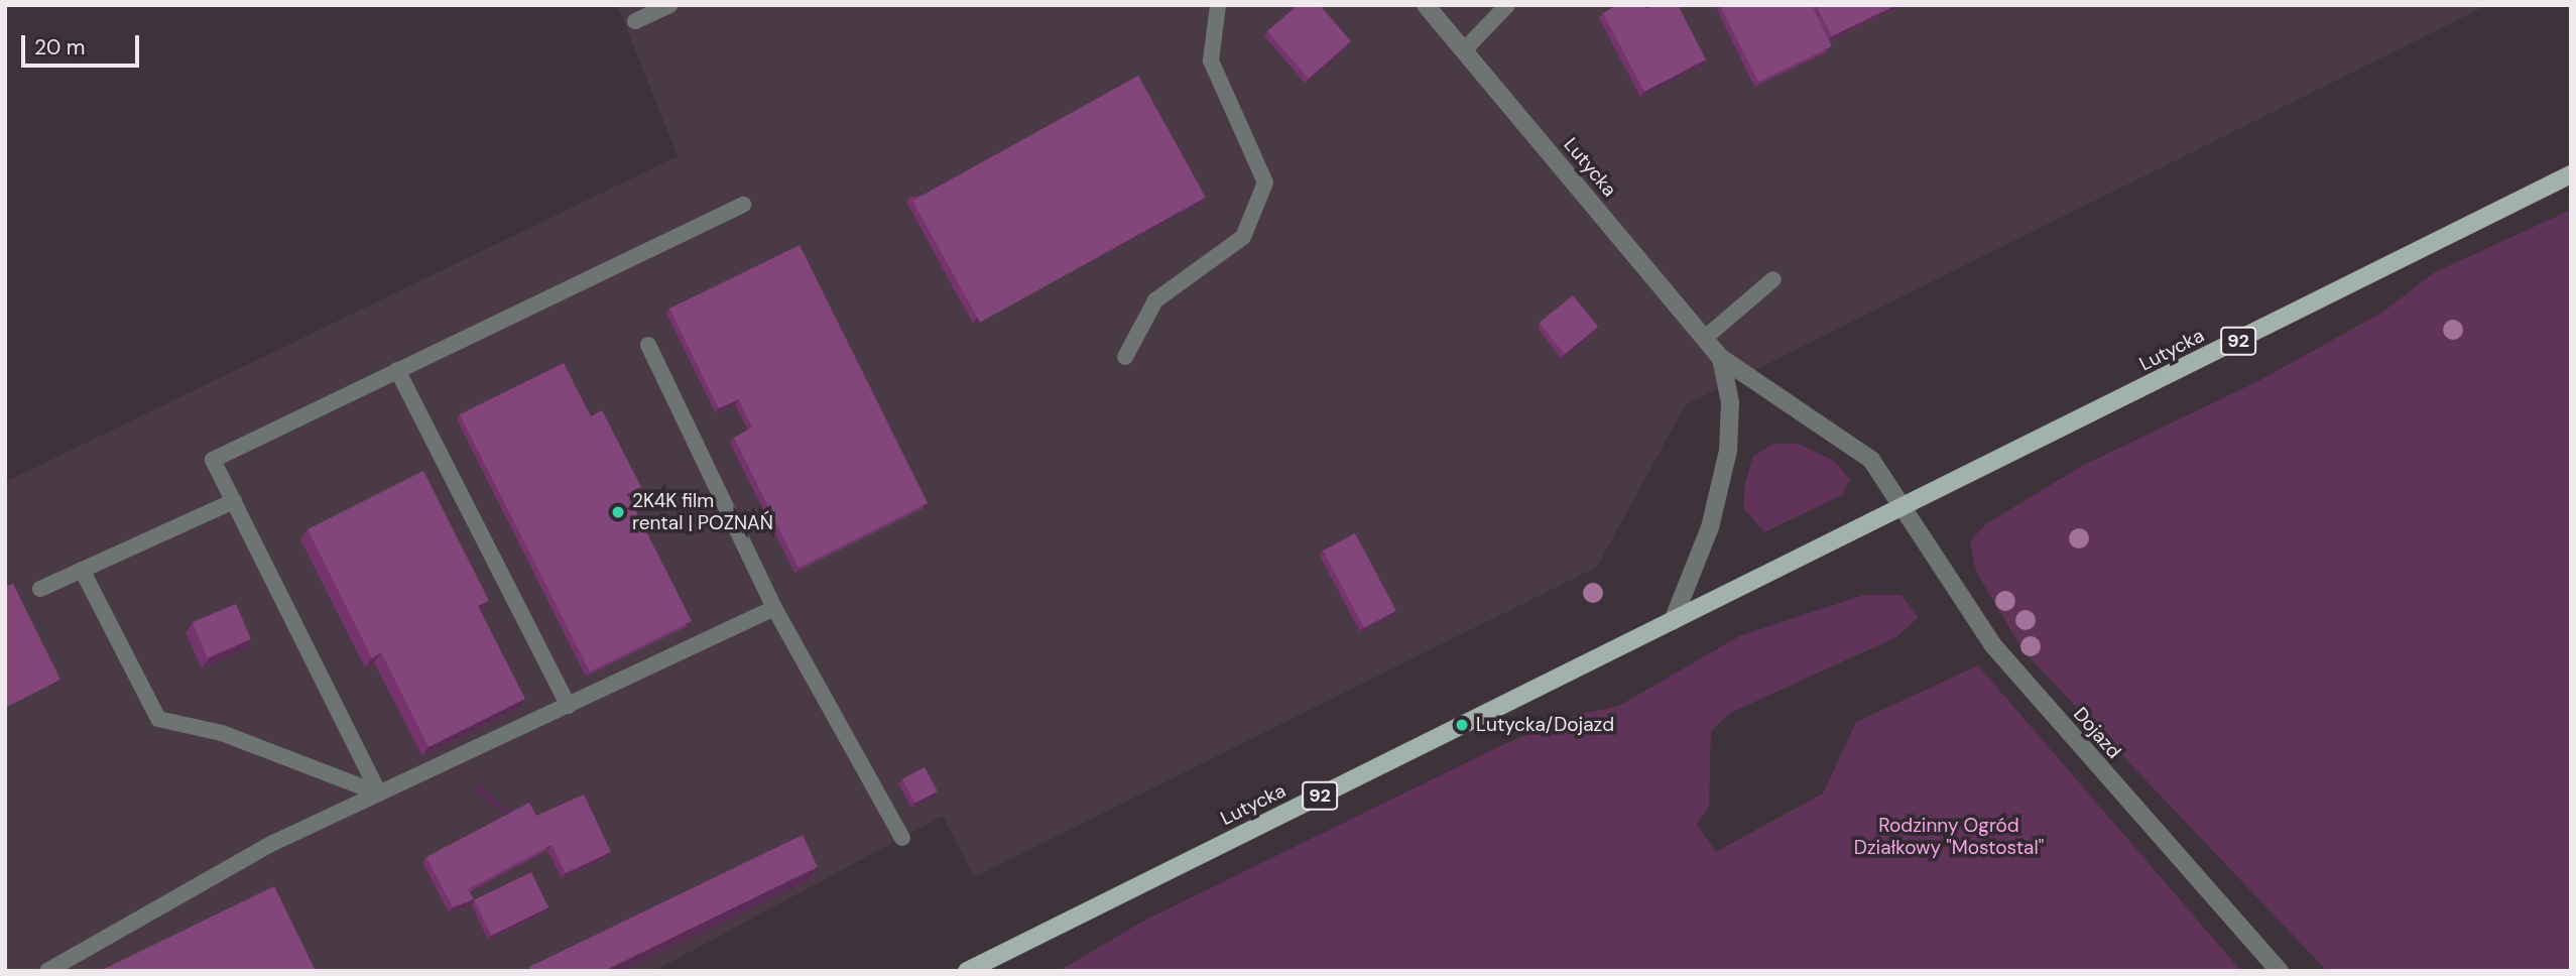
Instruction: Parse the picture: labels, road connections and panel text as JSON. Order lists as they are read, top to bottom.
{
  "streets": {
    "main road": ["Lutycka", "92"],
    "street": ["Dojazd"]
  },
  "crossings": [
    ["Lutycka", "Dojazd"]
  ],
  "parks": ["Rodzinny Ogród Działkowy \"Mostostal\""],
  "places": ["2K4K film rental | POZNAŃ", "Lutycka/Dojazd"],
  "scale_bar": "20 m"
}
